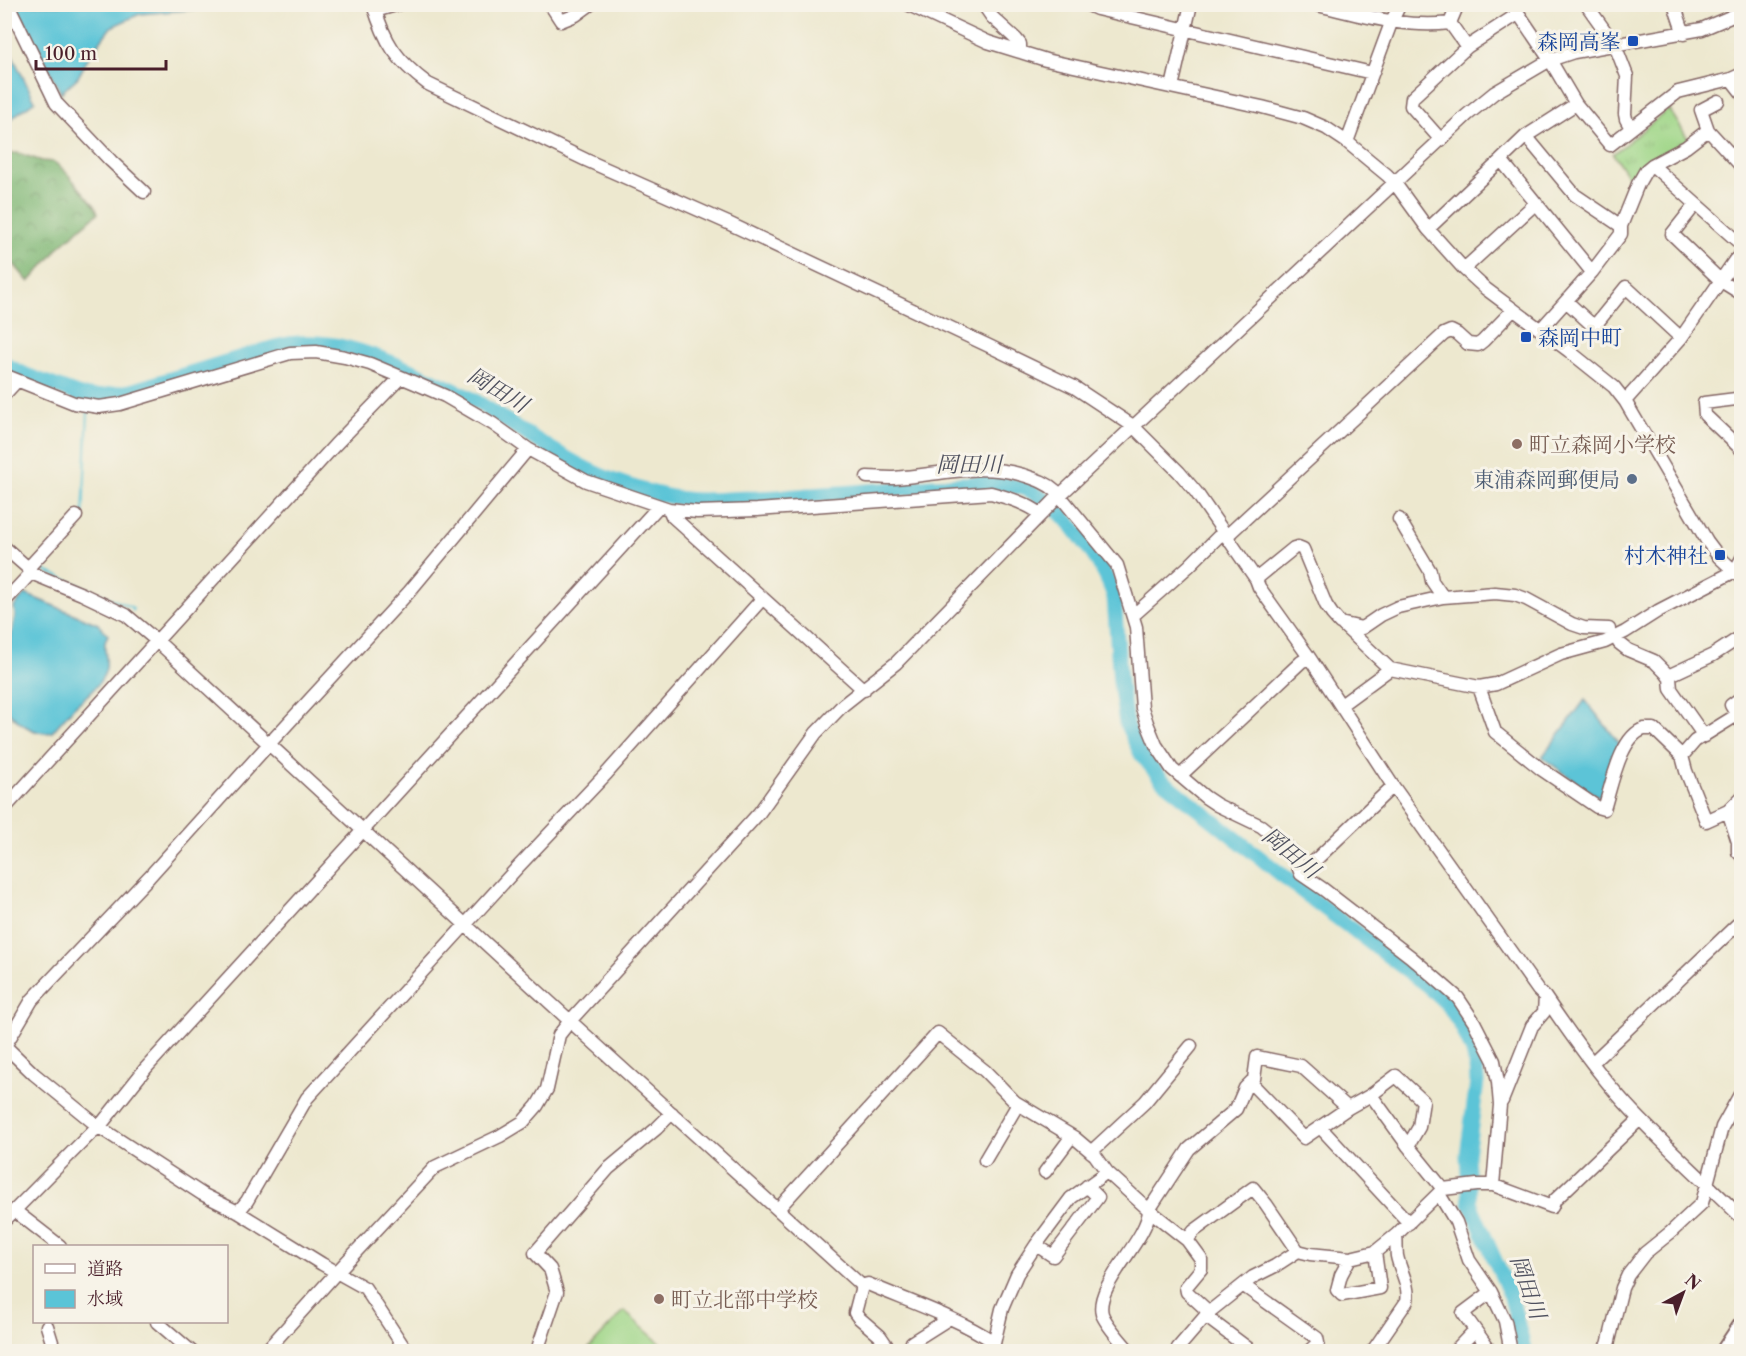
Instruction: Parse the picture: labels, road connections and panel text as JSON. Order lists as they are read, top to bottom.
{
  "water": ["岡田川"],
  "places": {
    "transit": ["森岡高峯", "森岡中町", "村木神社"],
    "other": ["町立森岡小学校", "東浦森岡郵便局", "町立北部中学校"]
  },
  "legend": ["道路", "水域"],
  "scale_bar": "100 m",
  "north": "top right"
}
